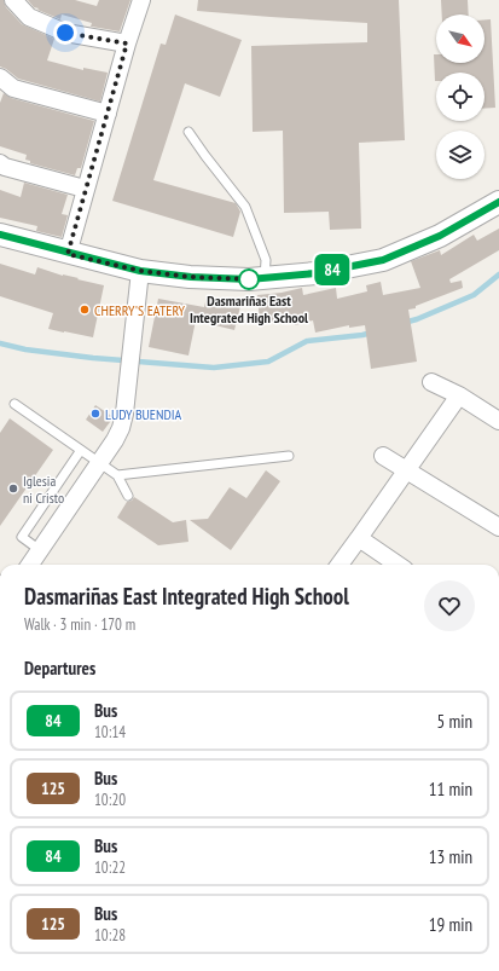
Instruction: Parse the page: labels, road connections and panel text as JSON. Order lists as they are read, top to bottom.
{
  "places": [
    "Dasmariñas East Integrated High School",
    "CHERRY'S EATERY",
    "LUDY BUENDIA",
    "Iglesia ni Cristo"
  ],
  "lines": ["bus line 84"],
  "north": "bottom right",
  "page": {
    "on_map": "84",
    "heading": [
      ["Dasmariñas East Integrated High School", "Walk · 3 min · 170 m"],
      "Departures"
    ],
    "list": [
      {
        "mark": "84",
        "name": "Bus",
        "note": "10:14",
        "value": "5 min"
      },
      {
        "mark": "125",
        "name": "Bus",
        "note": "10:20",
        "value": "11 min"
      },
      {
        "mark": "84",
        "name": "Bus",
        "note": "10:22",
        "value": "13 min"
      },
      {
        "mark": "125",
        "name": "Bus",
        "note": "10:28",
        "value": "19 min"
      }
    ]
  }
}
